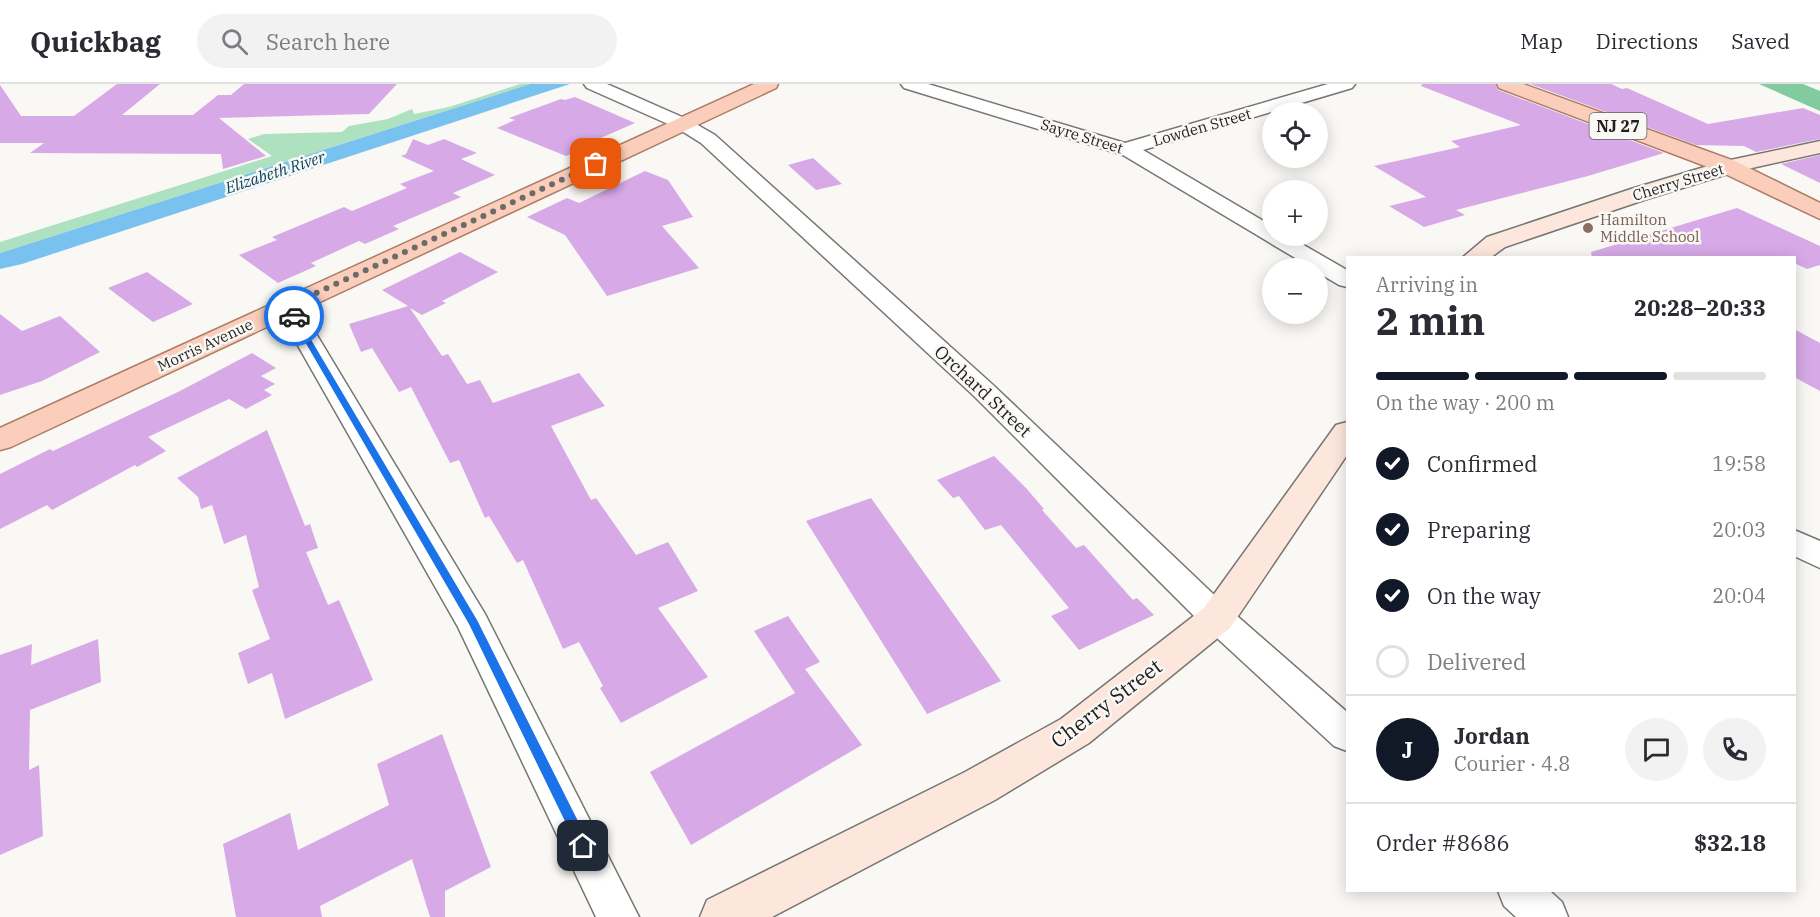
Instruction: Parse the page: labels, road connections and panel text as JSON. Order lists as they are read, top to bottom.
{
  "streets": {
    "main road": ["NJ 27", "Morris Avenue"],
    "street": [
      "Lowden Street",
      "Sayre Street",
      "Cherry Street",
      "Orchard Street"
    ]
  },
  "crossings": [
    ["NJ 27", "Cherry Street"],
    ["Lowden Street", "Sayre Street"],
    ["Cherry Street", "Orchard Street"],
    ["Morris Avenue", "Orchard Street"]
  ],
  "water": ["Elizabeth River"],
  "places": ["Hamilton Middle School"],
  "page": {
    "header": "Quickbag",
    "search": "Search here",
    "nav": ["Map", "Directions", "Saved"],
    "map_buttons": ["+", "−"],
    "heading": ["2 min", "Arriving in", "20:28–20:33"],
    "panel": [
      "Jordan",
      "Courier · 4.8",
      "Order #8686",
      "$32.18"
    ],
    "bar": "On the way · 200 m",
    "list": [
      ["Confirmed", "19:58"],
      ["Preparing", "20:03"],
      ["On the way", "20:04"],
      "Delivered"
    ],
    "round": "J"
  }
}
